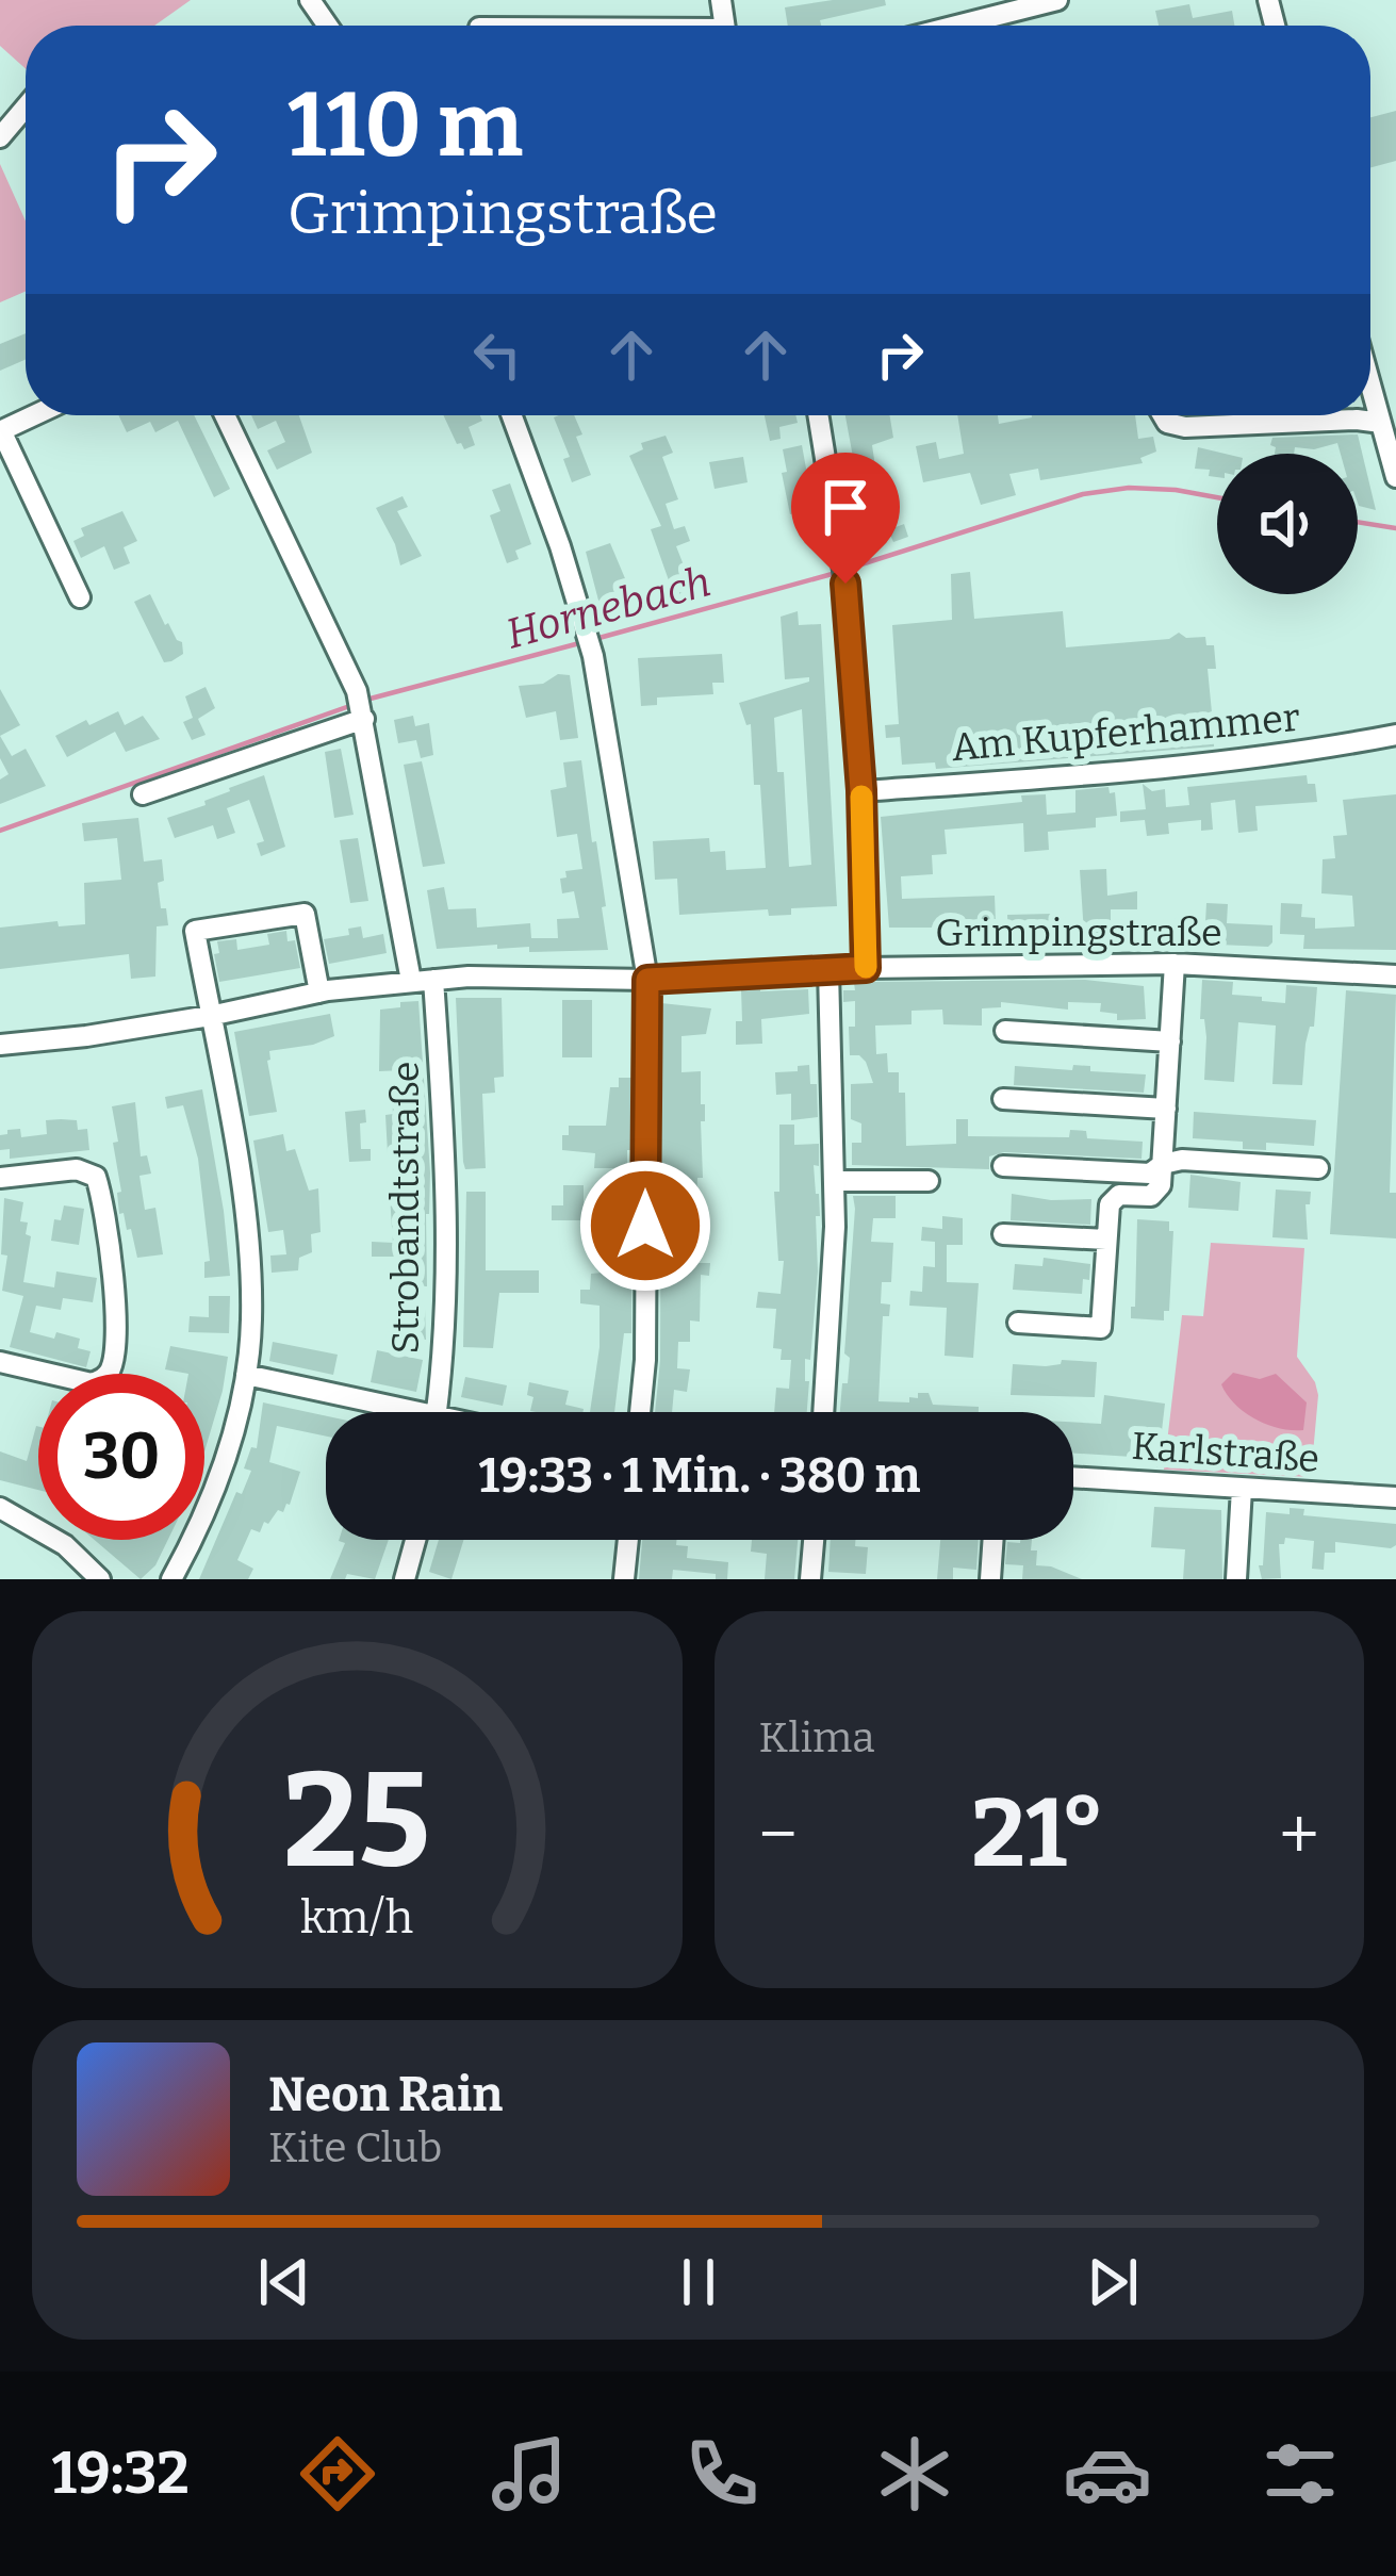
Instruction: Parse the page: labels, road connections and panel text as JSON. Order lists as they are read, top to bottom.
{
  "streets": {
    "street": [
      "Am Kupferhammer",
      "Grimpingstraße",
      "Strobandtstraße",
      "Karlstraße"
    ]
  },
  "crossings": [
    ["Grimpingstraße", "Strobandtstraße"]
  ],
  "water": ["Hornebach"],
  "page": {
    "turn": ["110 m", "Grimpingstraße"],
    "limit": "30",
    "trip": "19:33 · 1 Min. · 380 m",
    "tile": "Klima",
    "heat": ["−", "21°", "+"],
    "song": ["Neon Rain", "Kite Club"],
    "tabs": "19:32",
    "gauge": ["25", "km/h"]
  }
}
